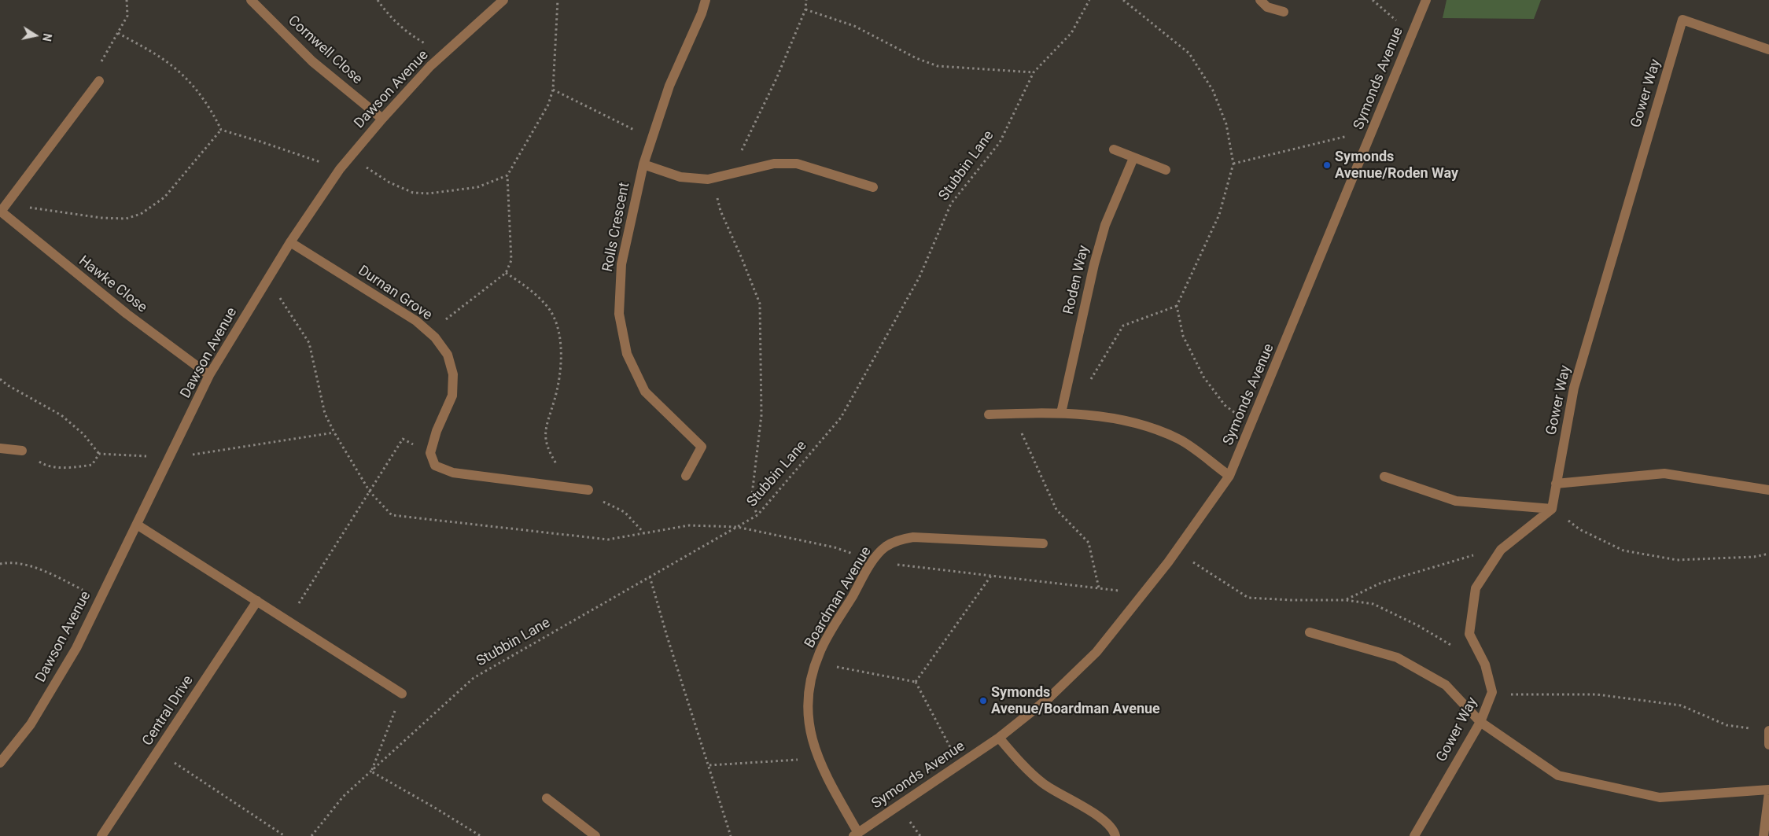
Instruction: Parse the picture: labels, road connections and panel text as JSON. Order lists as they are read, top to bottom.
{
  "streets": {
    "street": [
      "Cornwell Close",
      "Symonds Avenue",
      "Dawson Avenue",
      "Gower Way",
      "Rolls Crescent",
      "Roden Way",
      "Hawke Close",
      "Durnan Grove",
      "Boardman Avenue",
      "Central Drive"
    ],
    "path": ["Stubbin Lane"]
  },
  "crossings": [
    ["Cornwell Close", "Dawson Avenue"],
    ["Symonds Avenue", "Boardman Avenue"],
    ["Dawson Avenue", "Hawke Close"],
    ["Dawson Avenue", "Durnan Grove"]
  ],
  "places": ["Symonds Avenue/Roden Way", "Symonds Avenue/Boardman Avenue"],
  "north": "right"
}
